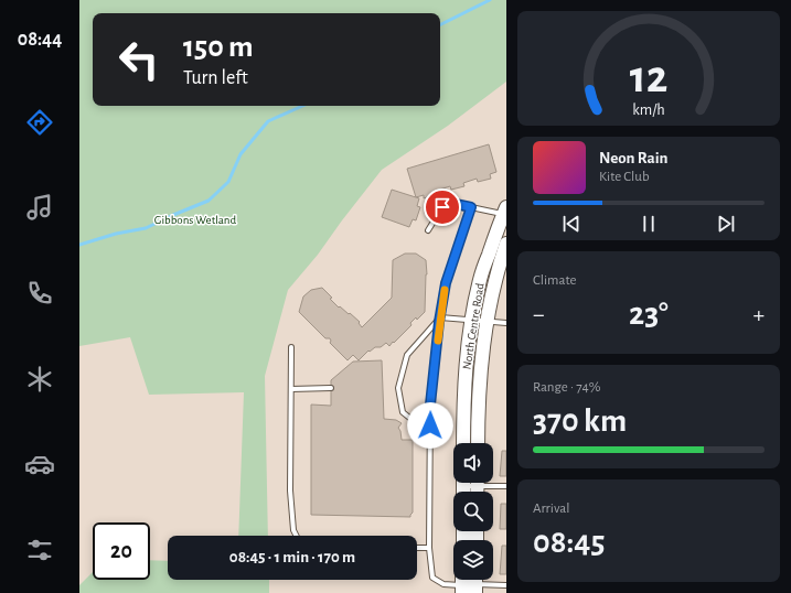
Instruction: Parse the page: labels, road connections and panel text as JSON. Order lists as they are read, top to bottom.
{
  "streets": {
    "street": ["North Centre Road"]
  },
  "parks": ["Gibbons Wetland"],
  "page": {
    "tabs": "08:44",
    "turn": ["150 m", "Turn left"],
    "song": ["Neon Rain", "Kite Club"],
    "tile": [
      "Climate",
      ["Range · 74%", "370 km"],
      ["Arrival", "08:45"]
    ],
    "heat": ["−", "23°", "+"],
    "limit": "20",
    "trip": "08:45 · 1 min · 170 m",
    "gauge": ["12", "km/h"]
  }
}
